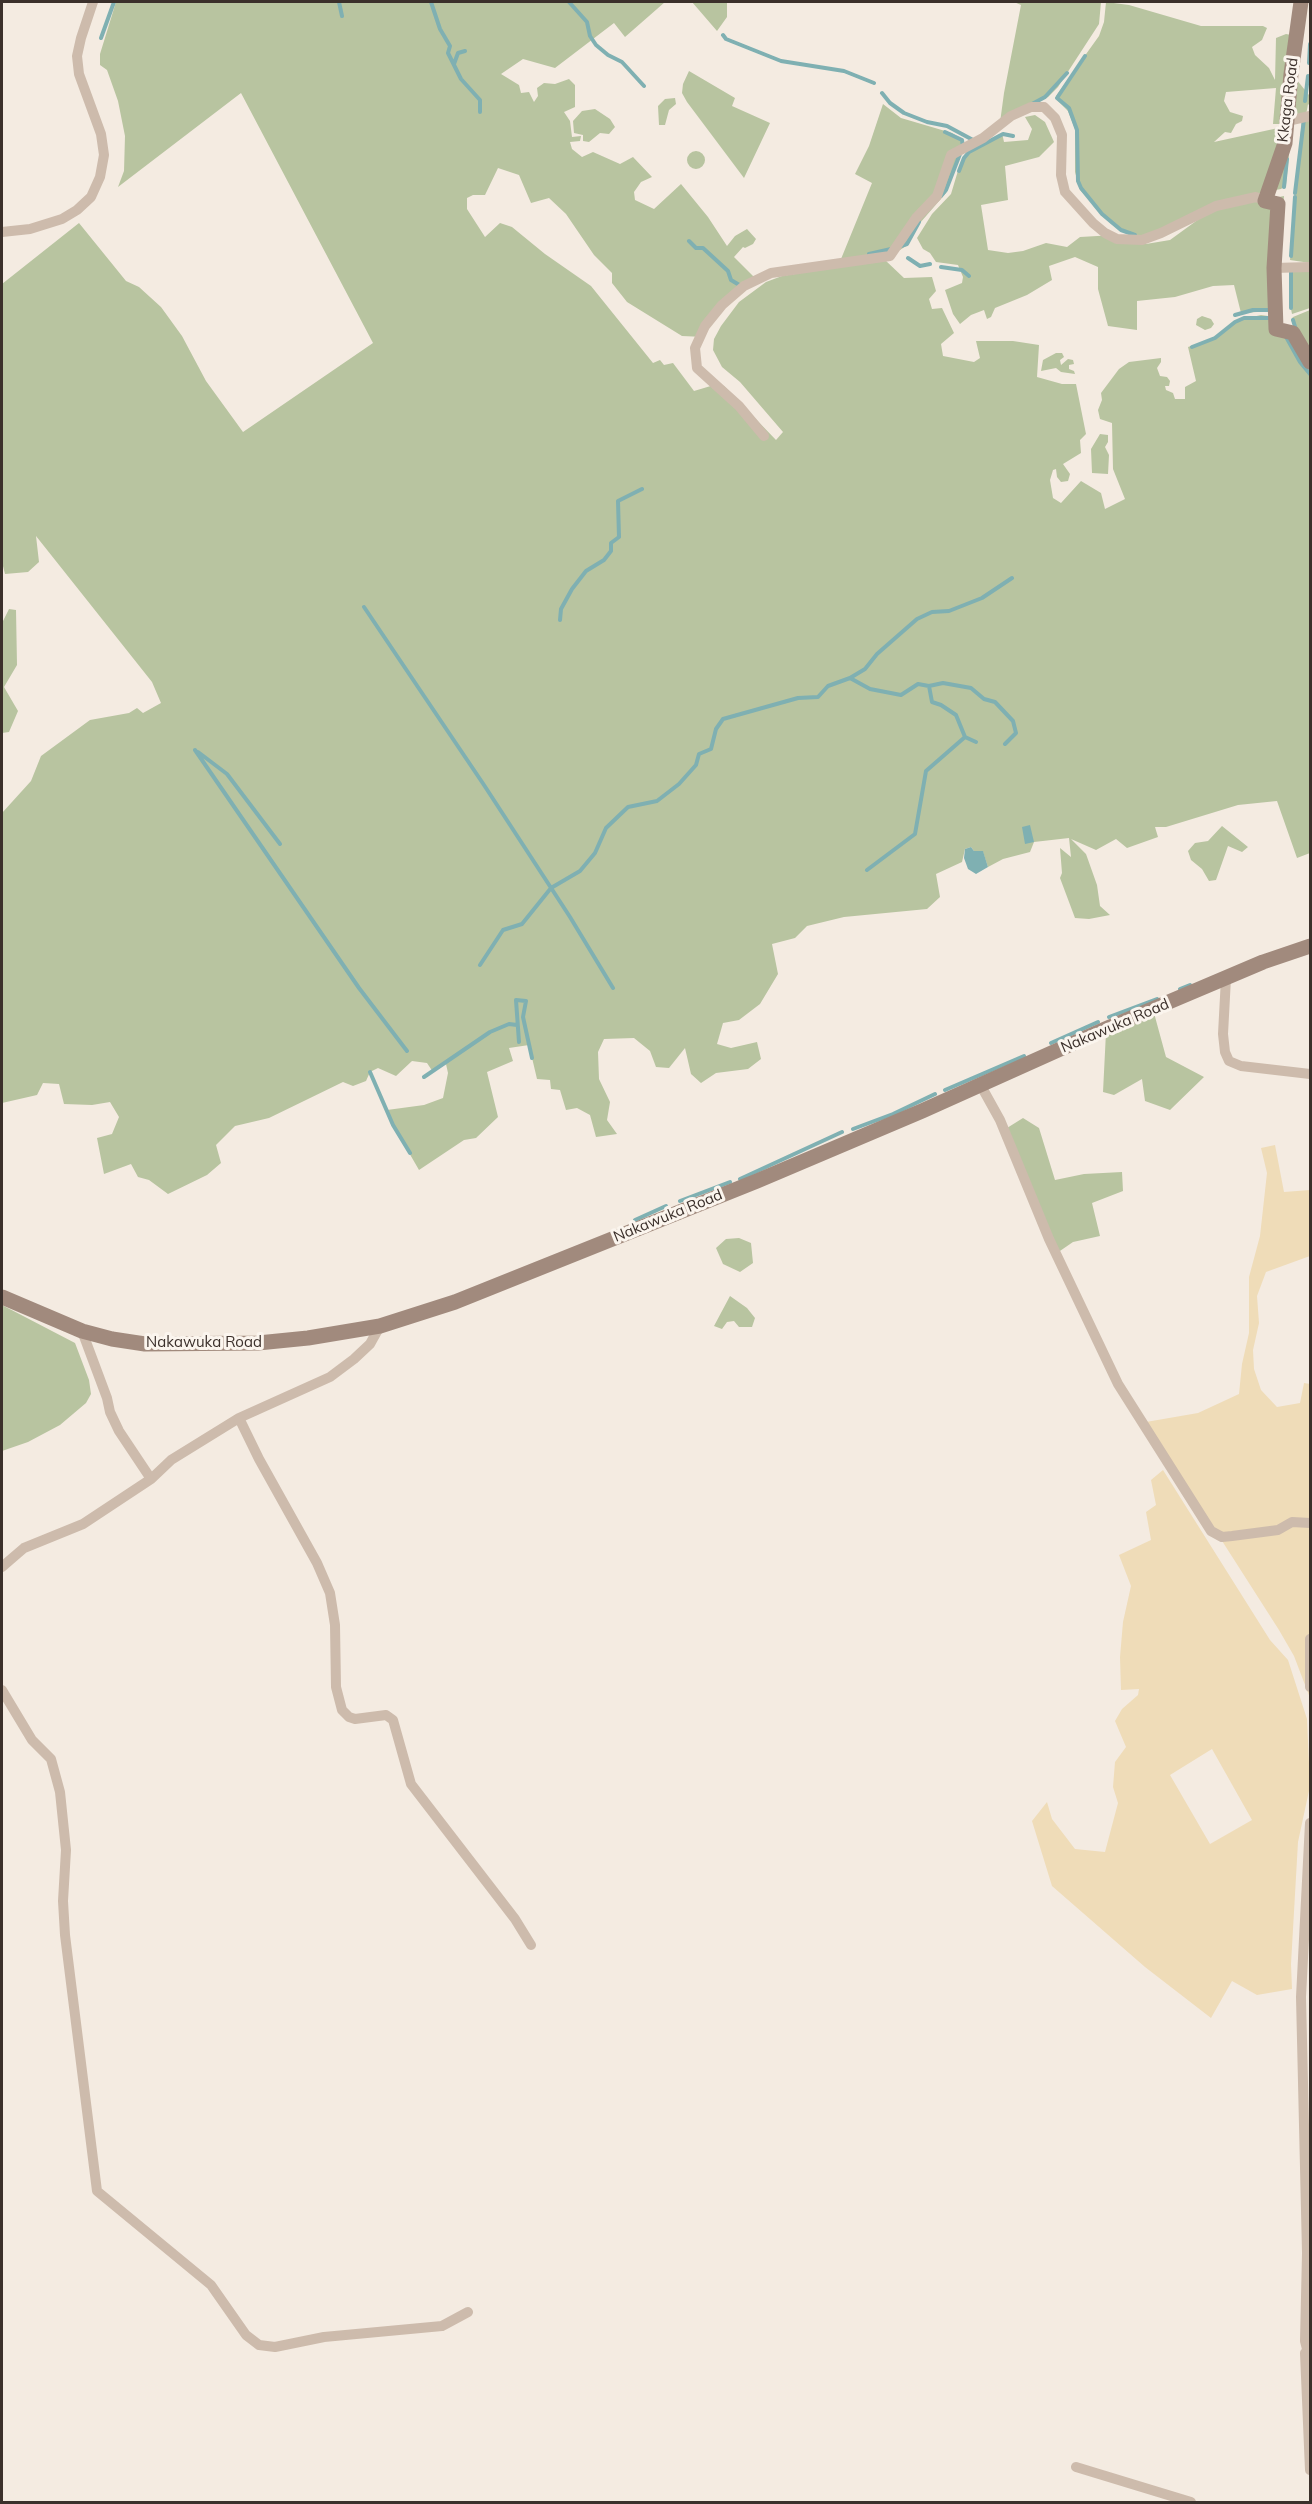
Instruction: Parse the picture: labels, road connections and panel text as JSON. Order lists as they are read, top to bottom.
{
  "streets": {
    "main road": ["Kkaga Road", "Nakawuka Road"]
  }
}
